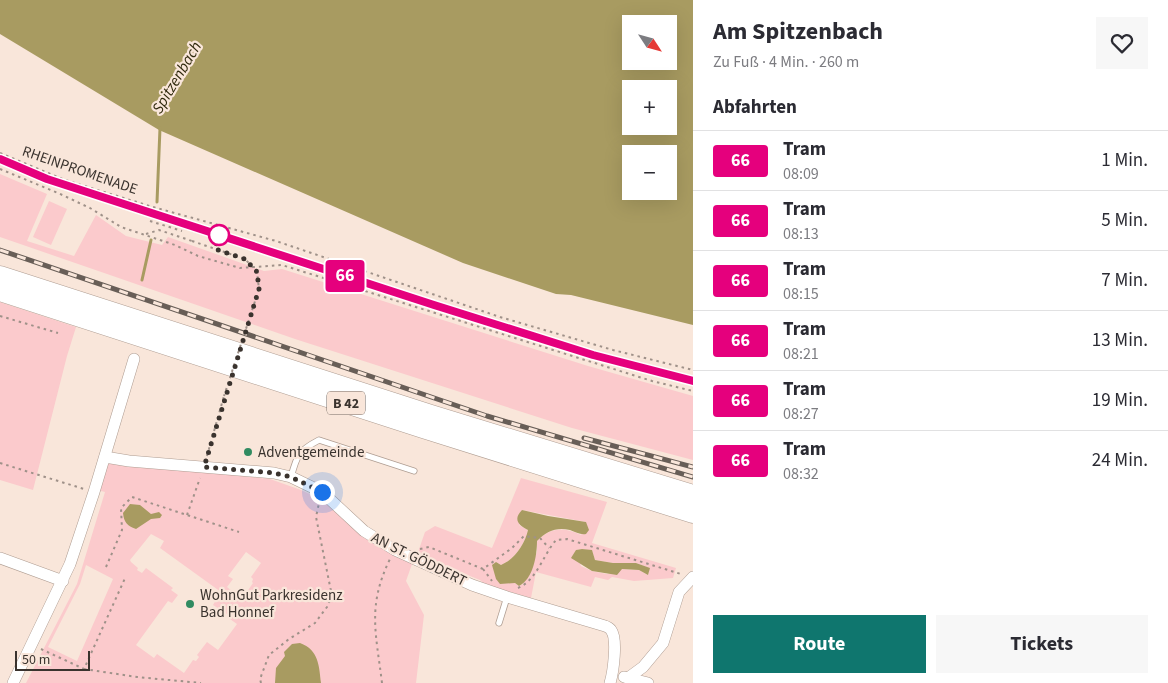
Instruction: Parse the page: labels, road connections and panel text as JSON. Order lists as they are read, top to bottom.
{
  "streets": {
    "highway": ["B 42"],
    "street": ["AN ST. GÖDDERT"],
    "path": ["RHEINPROMENADE"]
  },
  "water": ["Spitzenbach"],
  "places": ["Adventgemeinde", "WohnGut Parkresidenz Bad Honnef"],
  "lines": ["tram line 66"],
  "scale_bar": "50 m",
  "north": "bottom right",
  "page": {
    "on_map": "66",
    "heading": [
      ["Am Spitzenbach", "Zu Fuß · 4 Min. · 260 m"],
      "Abfahrten"
    ],
    "map_buttons": ["+", "−"],
    "list": [
      {
        "mark": "66",
        "name": "Tram",
        "note": "08:09",
        "value": "1 Min."
      },
      {
        "mark": "66",
        "name": "Tram",
        "note": "08:13",
        "value": "5 Min."
      },
      {
        "mark": "66",
        "name": "Tram",
        "note": "08:15",
        "value": "7 Min."
      },
      {
        "mark": "66",
        "name": "Tram",
        "note": "08:21",
        "value": "13 Min."
      },
      {
        "mark": "66",
        "name": "Tram",
        "note": "08:27",
        "value": "19 Min."
      },
      {
        "mark": "66",
        "name": "Tram",
        "note": "08:32",
        "value": "24 Min."
      }
    ],
    "buttons": ["Route", "Tickets"],
    "scale": "50 m"
  }
}
